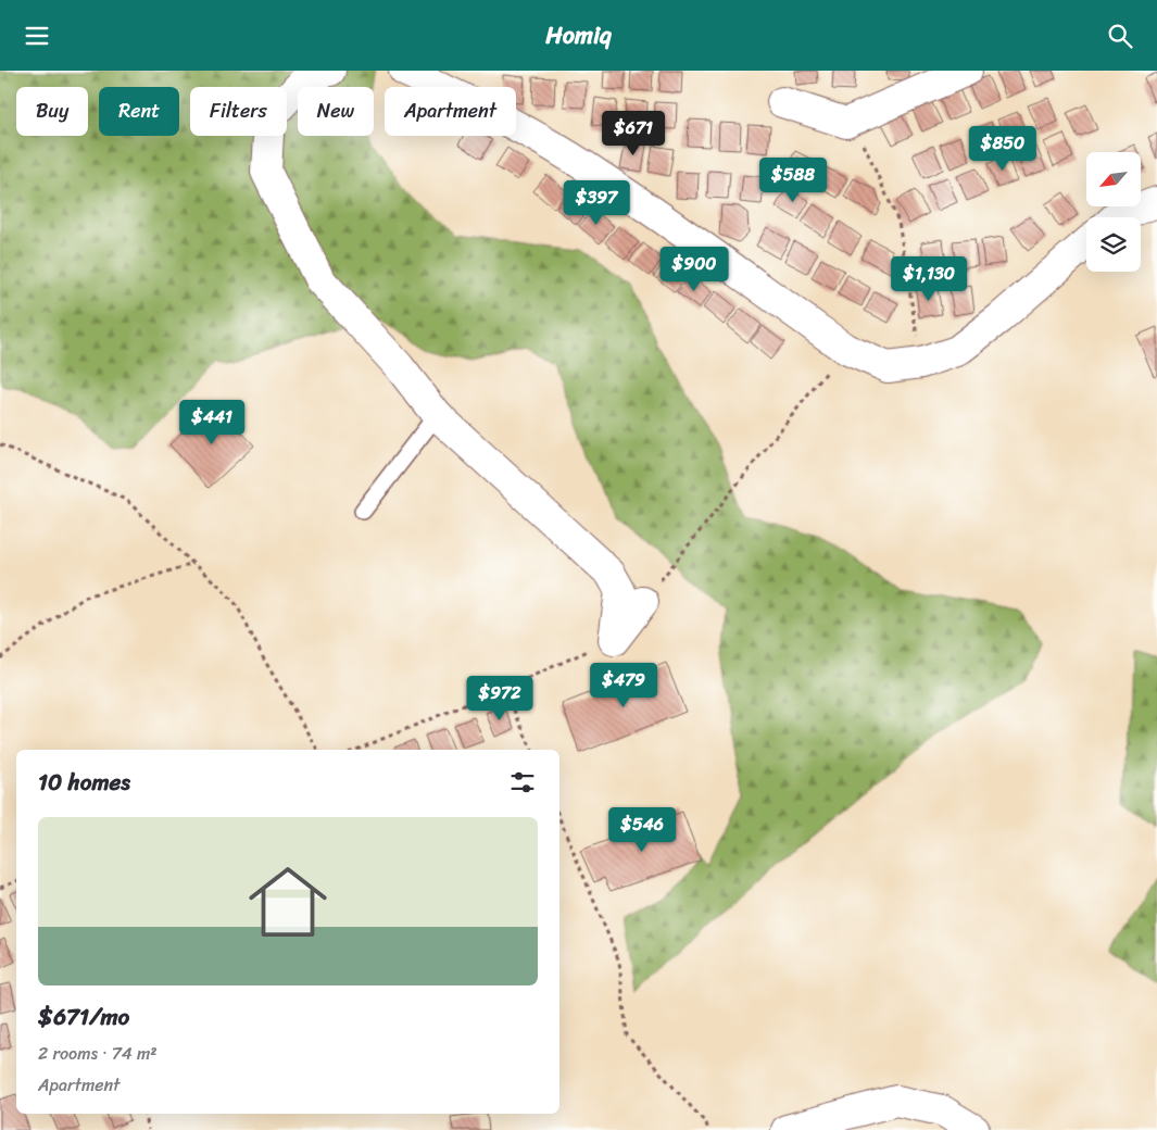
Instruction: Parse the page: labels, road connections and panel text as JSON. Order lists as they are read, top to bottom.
{
  "north": "bottom left",
  "page": {
    "header": "Homiq",
    "chip": [
      "Buy",
      "Rent",
      "Filters",
      "New",
      "Apartment"
    ],
    "price": [
      "$671",
      "$850",
      "$588",
      "$397",
      "$900",
      "$1,130",
      "$441",
      "$479",
      "$972",
      "$546"
    ],
    "heading": "10 homes",
    "list": [
      {
        "name": "$671/mo",
        "note": "2 rooms · 74 m² · Apartment"
      }
    ]
  }
}
